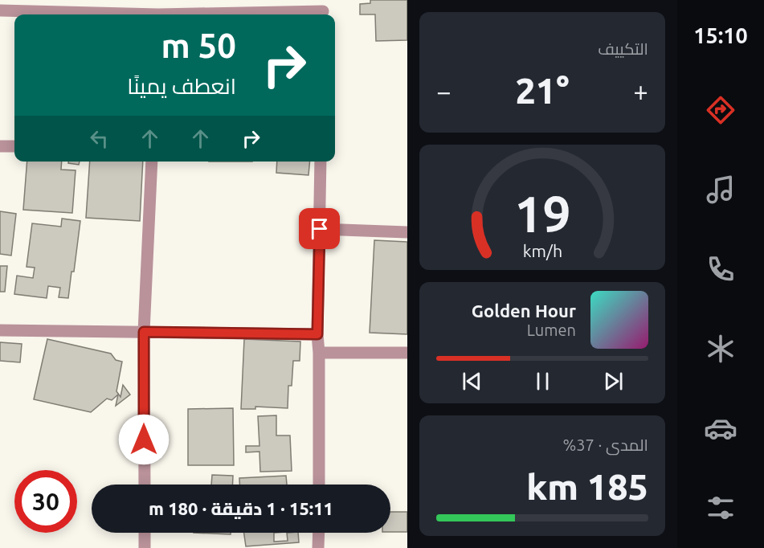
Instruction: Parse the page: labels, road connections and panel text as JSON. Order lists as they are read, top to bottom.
{
  "page": {
    "tabs": "15:10",
    "tile": [
      "التكييف",
      ["المدى · 37%", "185 km"]
    ],
    "turn": ["50 m", "انعطف يمينًا"],
    "heat": ["−", "21°", "+"],
    "song": ["Golden Hour", "Lumen"],
    "limit": "30",
    "trip": "15:11 · 1 دقيقة · 180 m",
    "gauge": ["19", "km/h"]
  }
}
